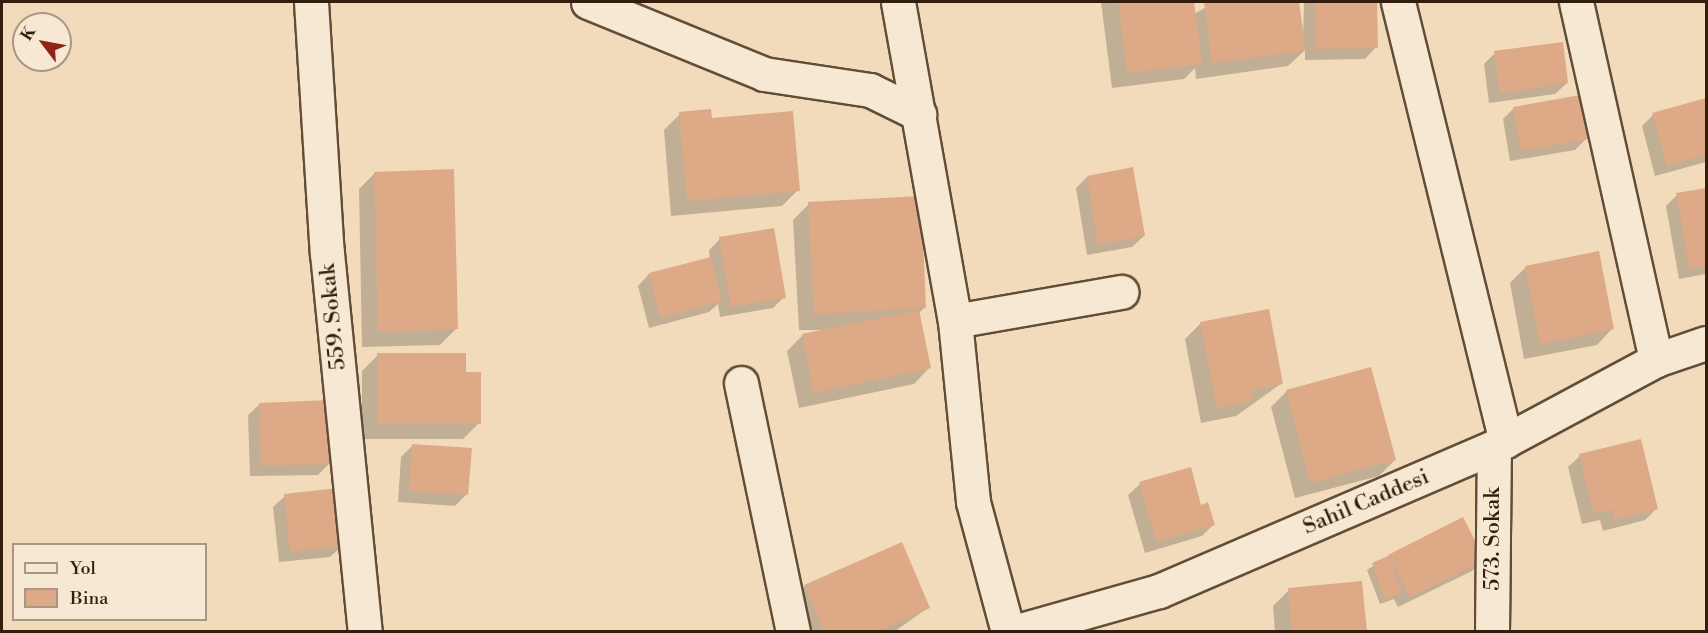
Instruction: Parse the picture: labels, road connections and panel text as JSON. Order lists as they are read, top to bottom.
{
  "streets": {
    "street": ["559. Sokak", "Sahil Caddesi", "573. Sokak"]
  },
  "crossings": [
    ["Sahil Caddesi", "573. Sokak"]
  ],
  "legend": ["Yol", "Bina"],
  "north": "top left"
}
